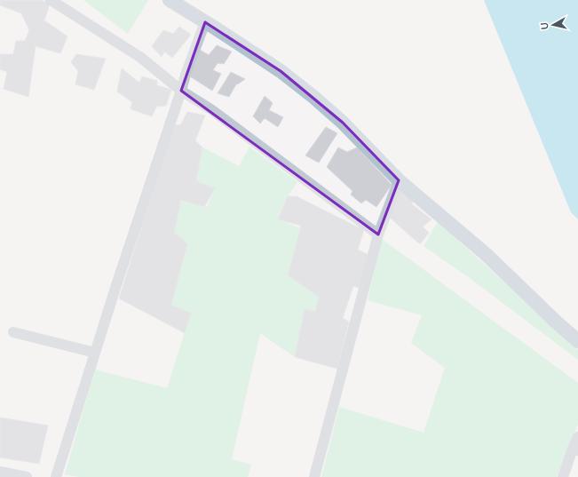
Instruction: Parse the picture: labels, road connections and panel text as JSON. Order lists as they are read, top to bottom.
{
  "north": "left"
}
